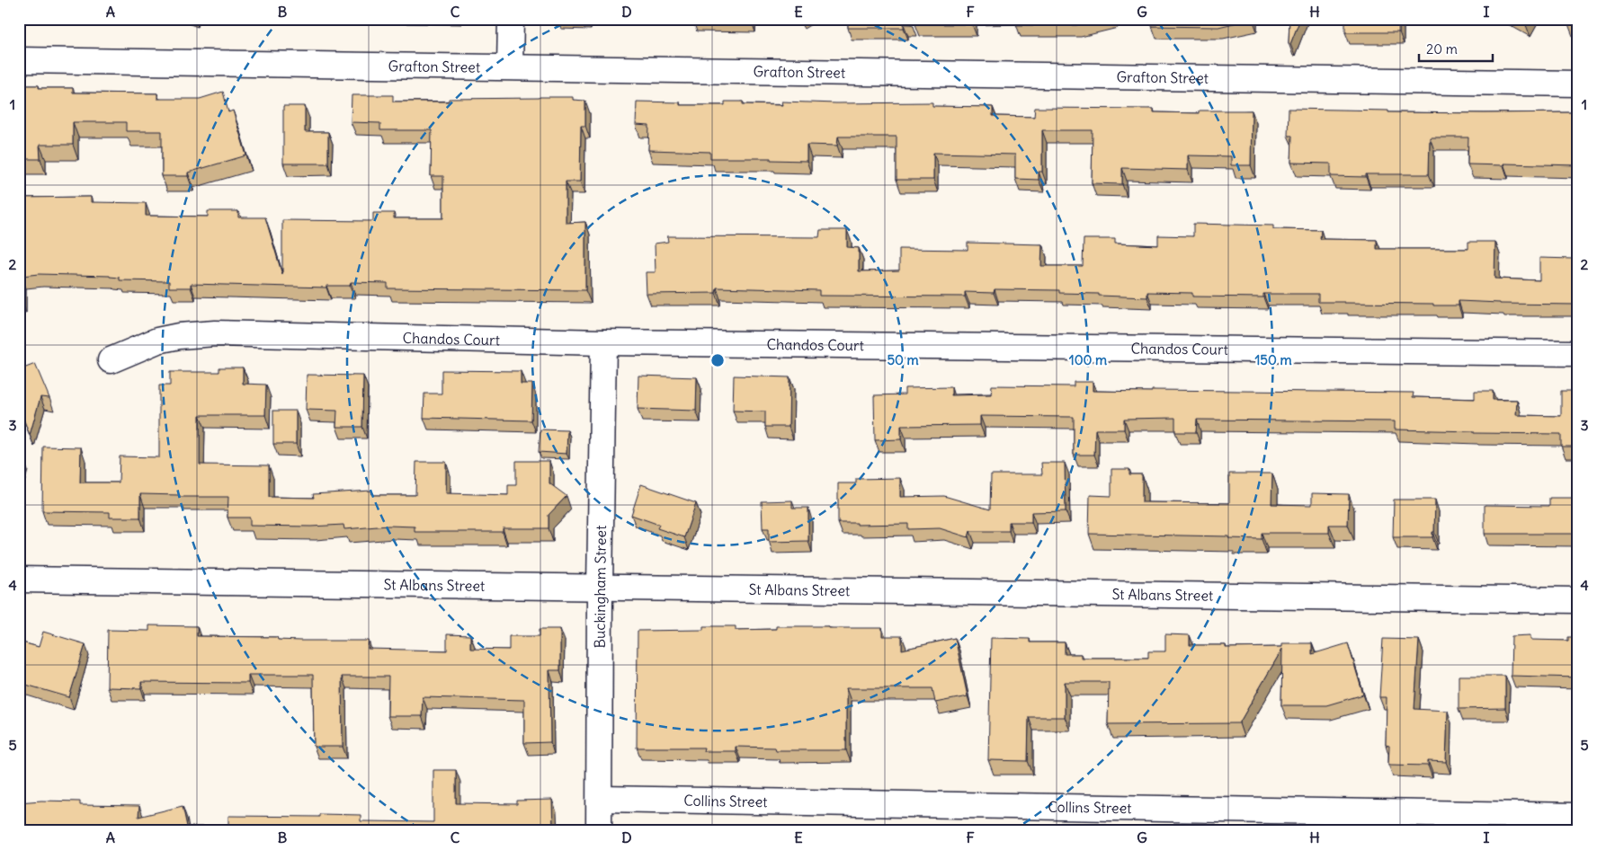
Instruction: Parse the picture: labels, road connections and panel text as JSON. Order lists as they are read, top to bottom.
{
  "streets": {
    "street": [
      "Grafton Street",
      "Chandos Court",
      "St Albans Street",
      "Buckingham Street",
      "Collins Street"
    ]
  },
  "crossings": [
    ["Chandos Court", "Buckingham Street"],
    ["St Albans Street", "Buckingham Street"],
    ["Buckingham Street", "Collins Street"]
  ],
  "scale_bar": "20 m",
  "grid": {
    "columns": [
      "A",
      "B",
      "C",
      "D",
      "E",
      "F",
      "G",
      "H",
      "I"
    ],
    "rows": [
      "1",
      "2",
      "3",
      "4",
      "5"
    ]
  },
  "rings": ["50 m", "100 m", "150 m"]
}
